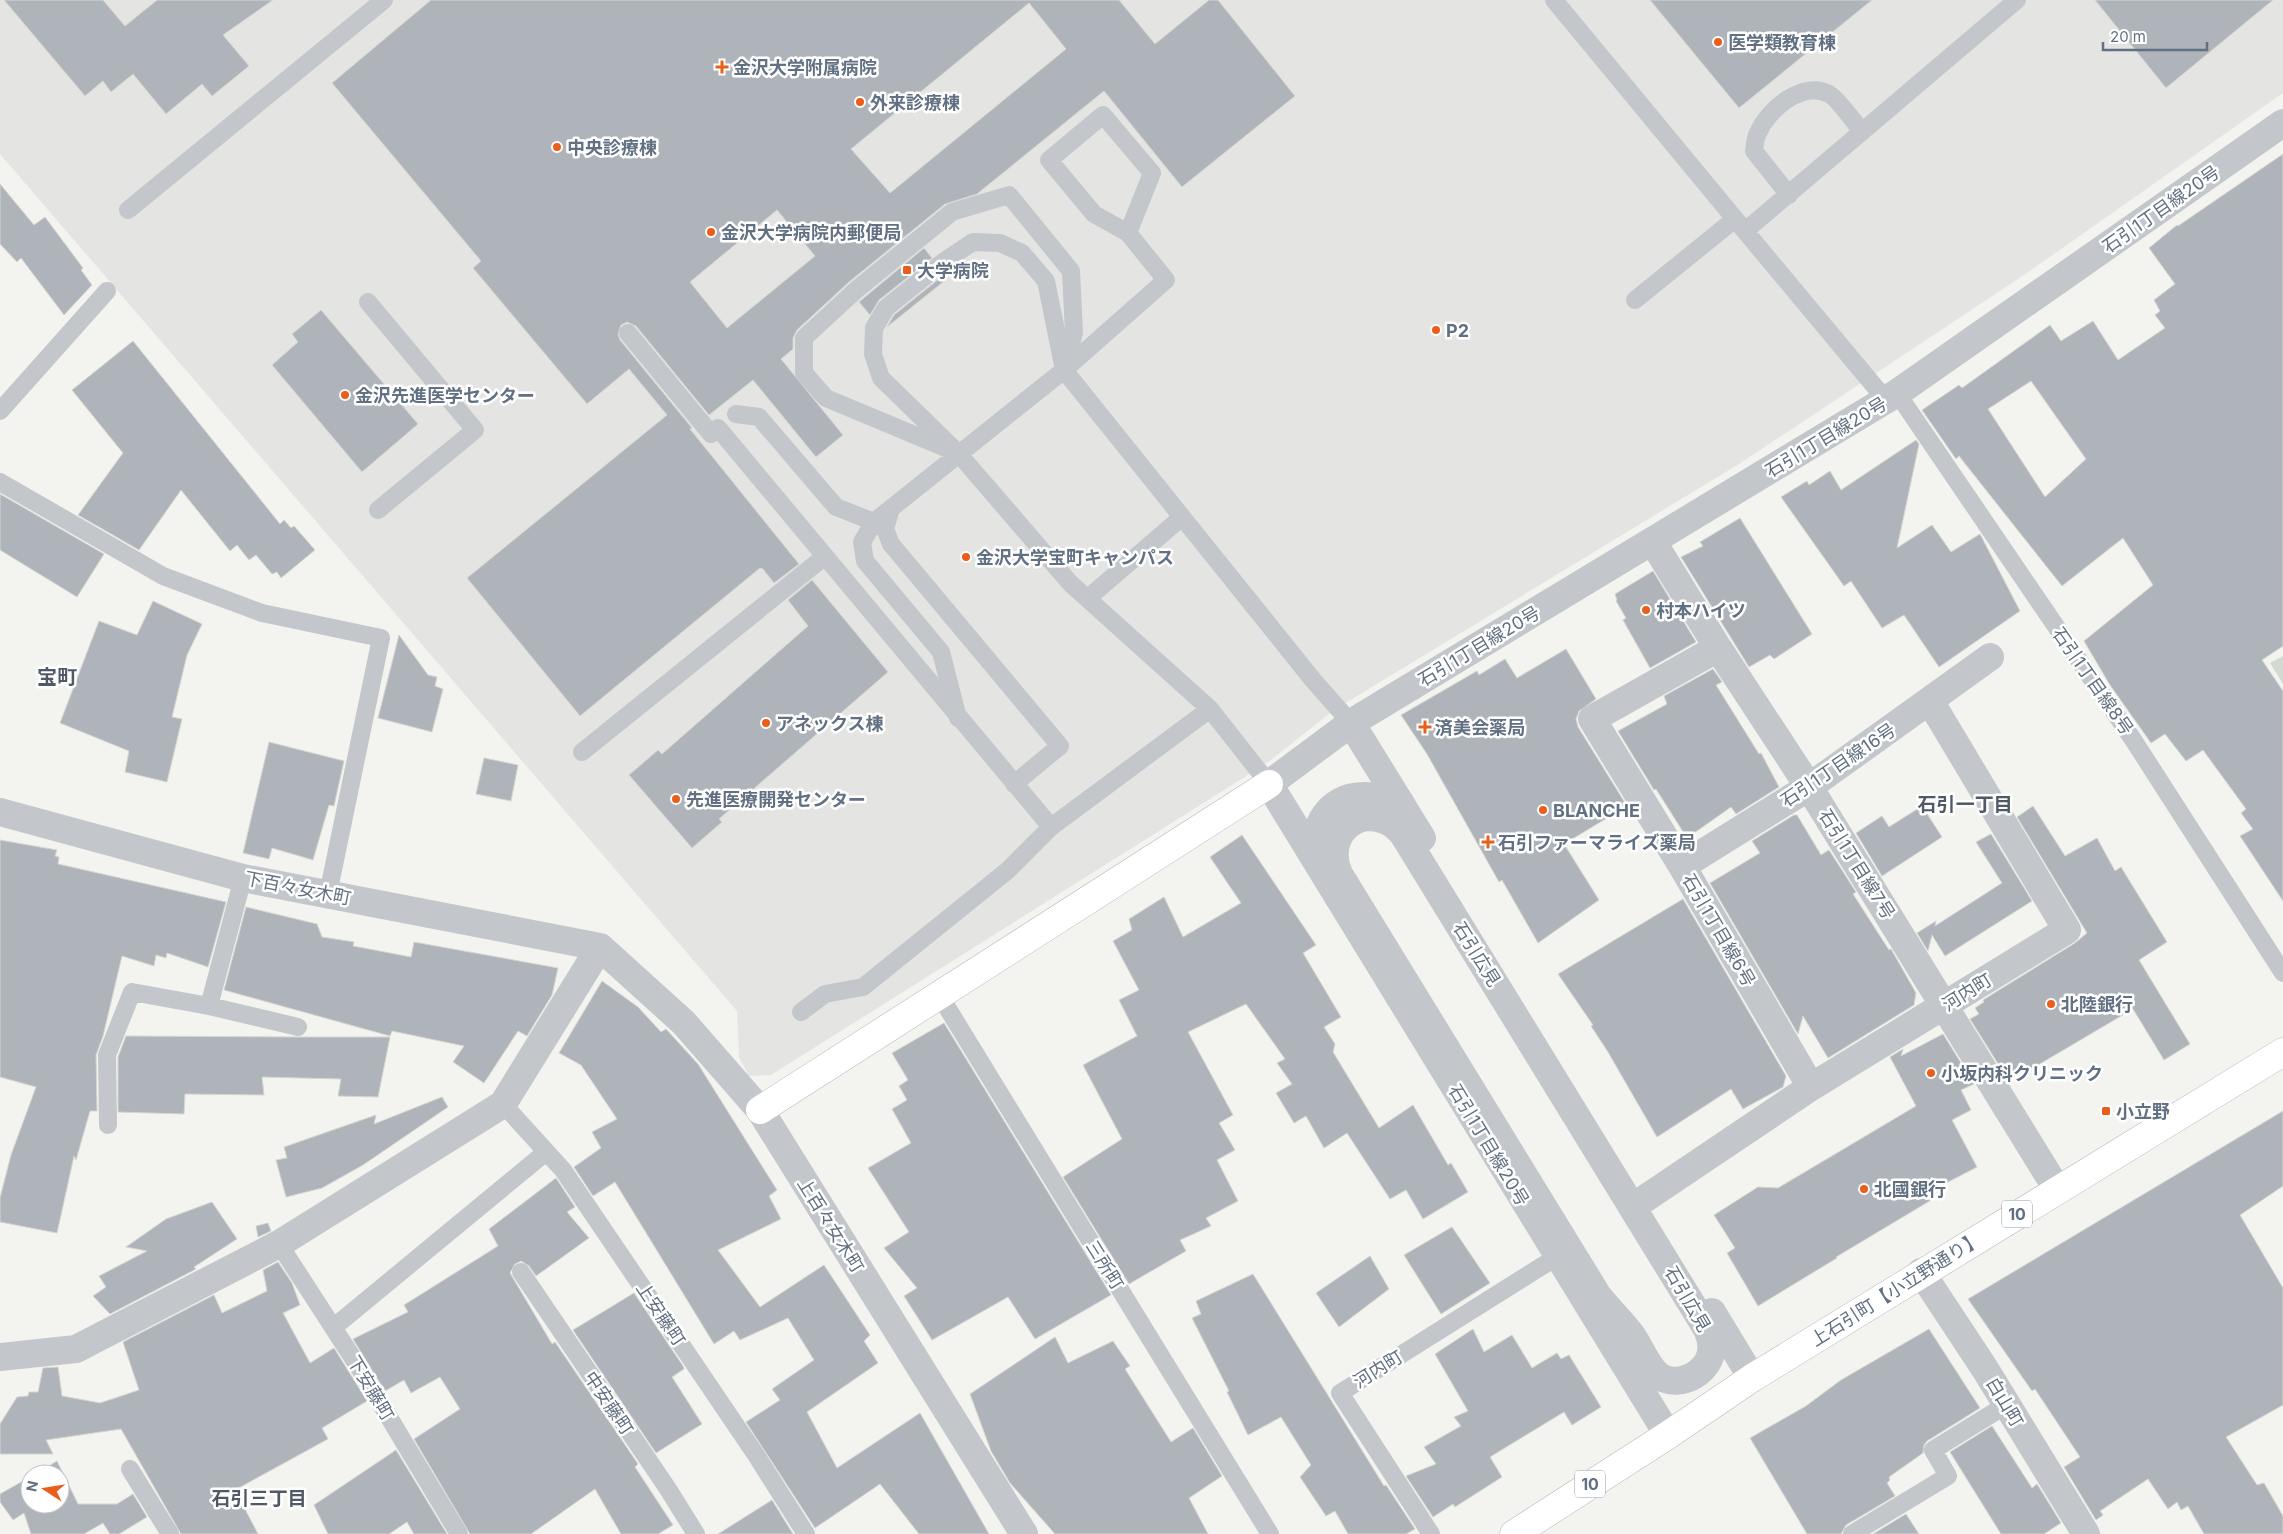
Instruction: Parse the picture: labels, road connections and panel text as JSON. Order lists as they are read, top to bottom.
{
  "streets": {
    "main road": ["10", "上石引町【小立野通り】"],
    "street": [
      "石引1丁目線20号",
      "石引1丁目線16号",
      "石引1丁目線7号",
      "下百々女木町",
      "石引1丁目線6号",
      "石引広見",
      "河内町",
      "上百々女木町",
      "白山町"
    ],
    "lane": [
      "石引1丁目線8号",
      "三所町",
      "上安藤町",
      "下安藤町",
      "中安藤町"
    ]
  },
  "crossings": [
    ["石引1丁目線20号", "石引1丁目線8号"],
    ["石引1丁目線20号", "石引1丁目線7号"],
    ["石引1丁目線20号", "河内町"],
    ["石引1丁目線20号", "上石引町【小立野通り】"],
    ["石引1丁目線16号", "石引1丁目線7号"],
    ["石引1丁目線16号", "石引1丁目線6号"],
    ["石引1丁目線16号", "河内町"],
    ["石引1丁目線7号", "石引1丁目線6号"],
    ["石引1丁目線7号", "河内町"],
    ["石引1丁目線7号", "上石引町【小立野通り】"],
    ["下百々女木町", "上百々女木町"],
    ["石引1丁目線6号", "河内町"],
    ["上石引町【小立野通り】", "白山町"]
  ],
  "districts": ["宝町", "石引一丁目", "石引三丁目"],
  "places": {
    "other": [
      "医学類教育棟",
      "外来診療棟",
      "中央診療棟",
      "金沢大学病院内郵便局",
      "P2",
      "金沢先進医学センター",
      "金沢大学宝町キャンパス",
      "村本ハイツ",
      "アネックス棟",
      "先進医療開発センター",
      "BLANCHE",
      "北陸銀行",
      "小坂内科クリニック",
      "北國銀行"
    ],
    "health": ["金沢大学附属病院", "済美会薬局", "石引ファーマライズ薬局"],
    "transit": ["大学病院", "小立野"]
  },
  "scale_bar": "20 m",
  "north": "left"
}
